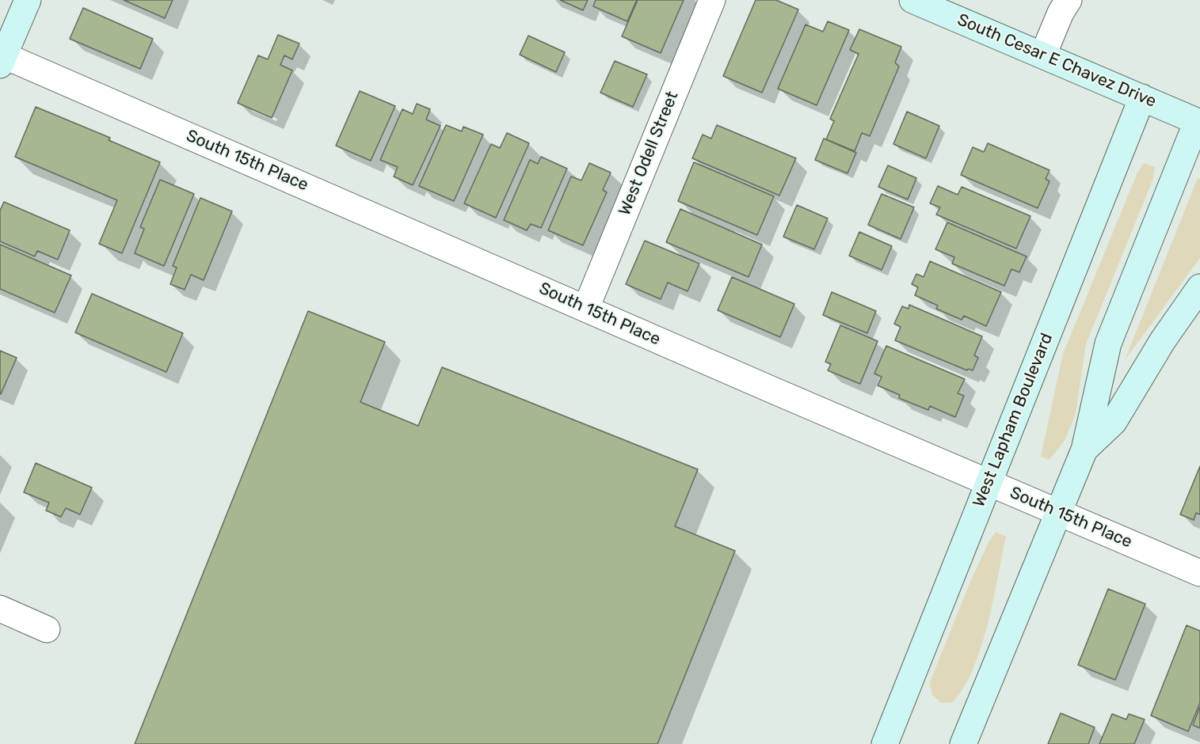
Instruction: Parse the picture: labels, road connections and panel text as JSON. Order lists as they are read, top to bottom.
{
  "streets": {
    "street": [
      "South Cesar E Chavez Drive",
      "West Odell Street",
      "South 15th Place",
      "West Lapham Boulevard"
    ]
  },
  "crossings": [
    ["South Cesar E Chavez Drive", "West Lapham Boulevard"],
    ["West Odell Street", "South 15th Place"],
    ["South 15th Place", "West Lapham Boulevard"]
  ]
}
